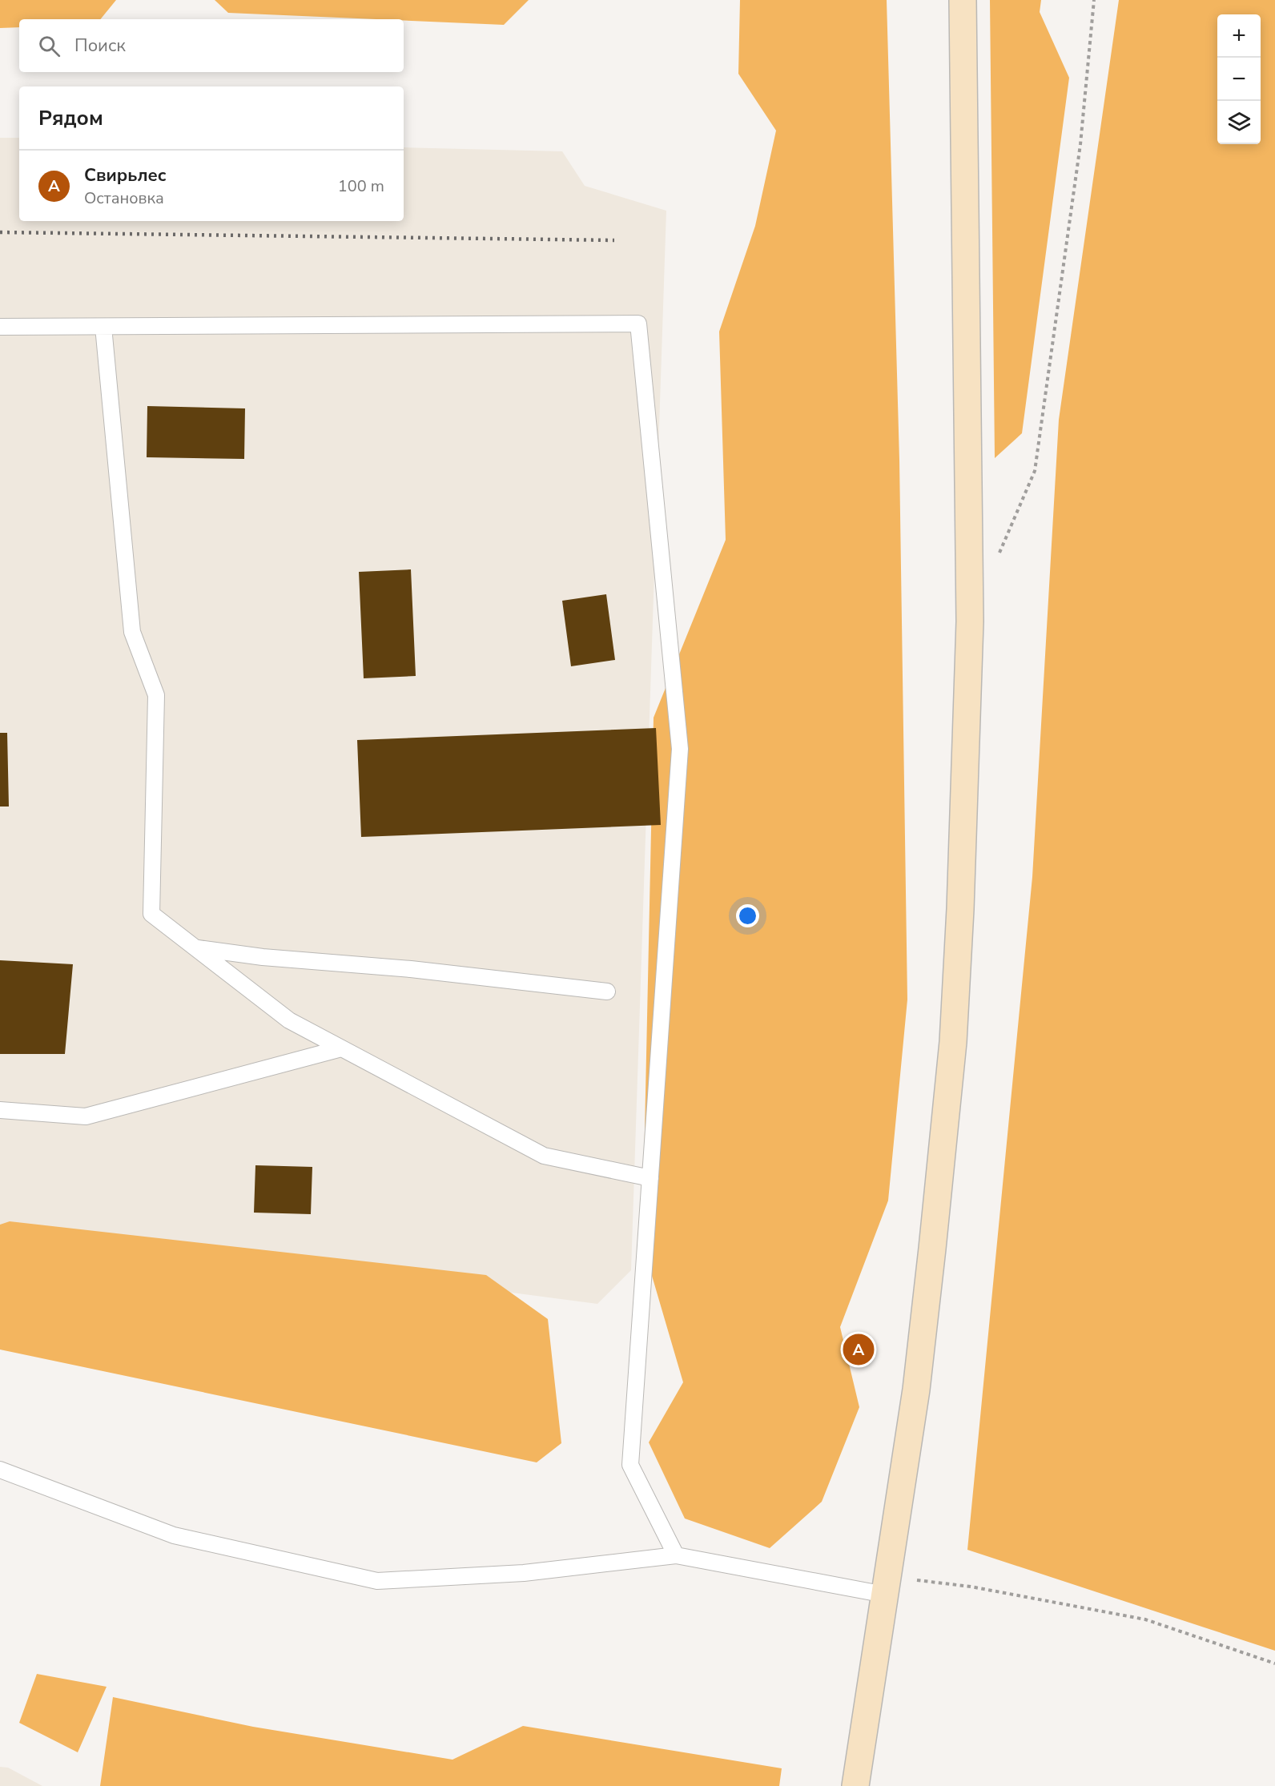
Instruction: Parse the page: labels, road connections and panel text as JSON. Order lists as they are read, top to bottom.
{
  "page": {
    "map_buttons": ["+", "−"],
    "search": "Поиск",
    "heading": "Рядом",
    "list": [
      {
        "mark": "A",
        "name": "Свирьлес",
        "note": "Остановка",
        "value": "100 m"
      }
    ],
    "pins": "A"
  }
}
